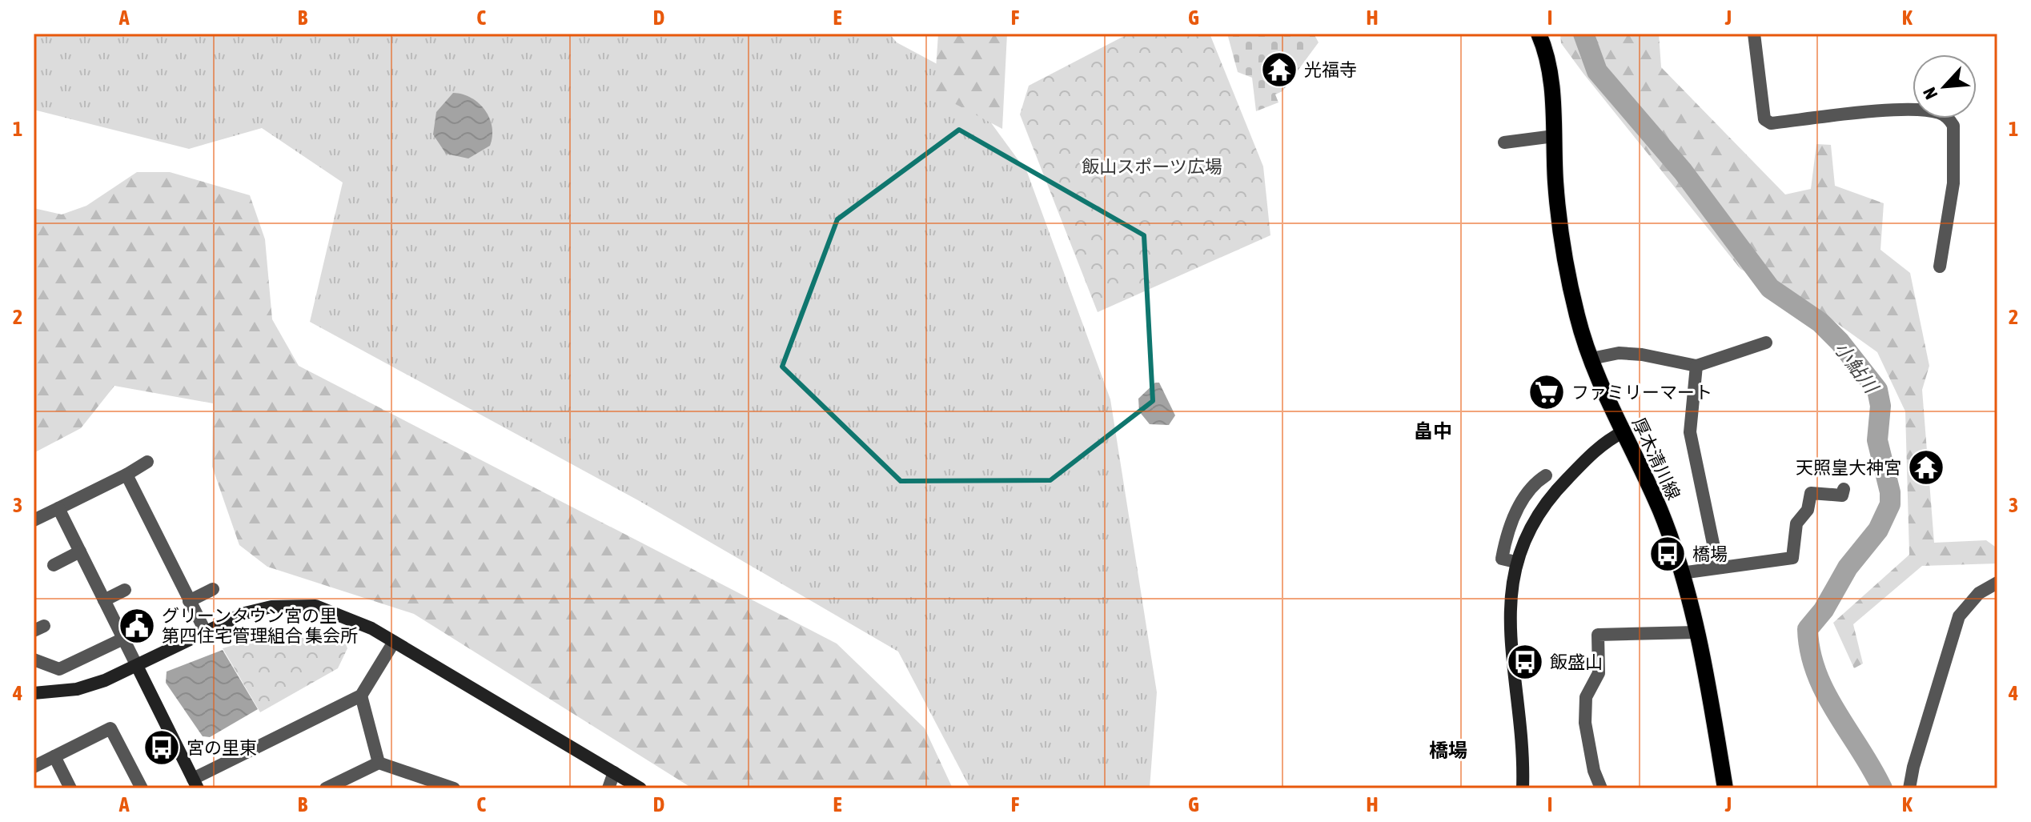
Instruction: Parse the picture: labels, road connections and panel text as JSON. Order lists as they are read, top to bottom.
{
  "streets": {
    "main road": ["厚木清川線"]
  },
  "districts": ["畠中", "橋場"],
  "water": ["小鮎川"],
  "parks": ["飯山スポーツ広場"],
  "places": {
    "temple": ["光福寺", "天照皇大神宮"],
    "supermarket": ["ファミリーマート"],
    "bus stop": ["橋場", "飯盛山", "宮の里東"],
    "public building": ["グリーンタウン宮の里 第四住宅管理組合 集会所"]
  },
  "north": "bottom left",
  "grid": {
    "columns": [
      "A",
      "B",
      "C",
      "D",
      "E",
      "F",
      "G",
      "H",
      "I",
      "J",
      "K"
    ],
    "rows": [
      "1",
      "2",
      "3",
      "4"
    ]
  }
}
